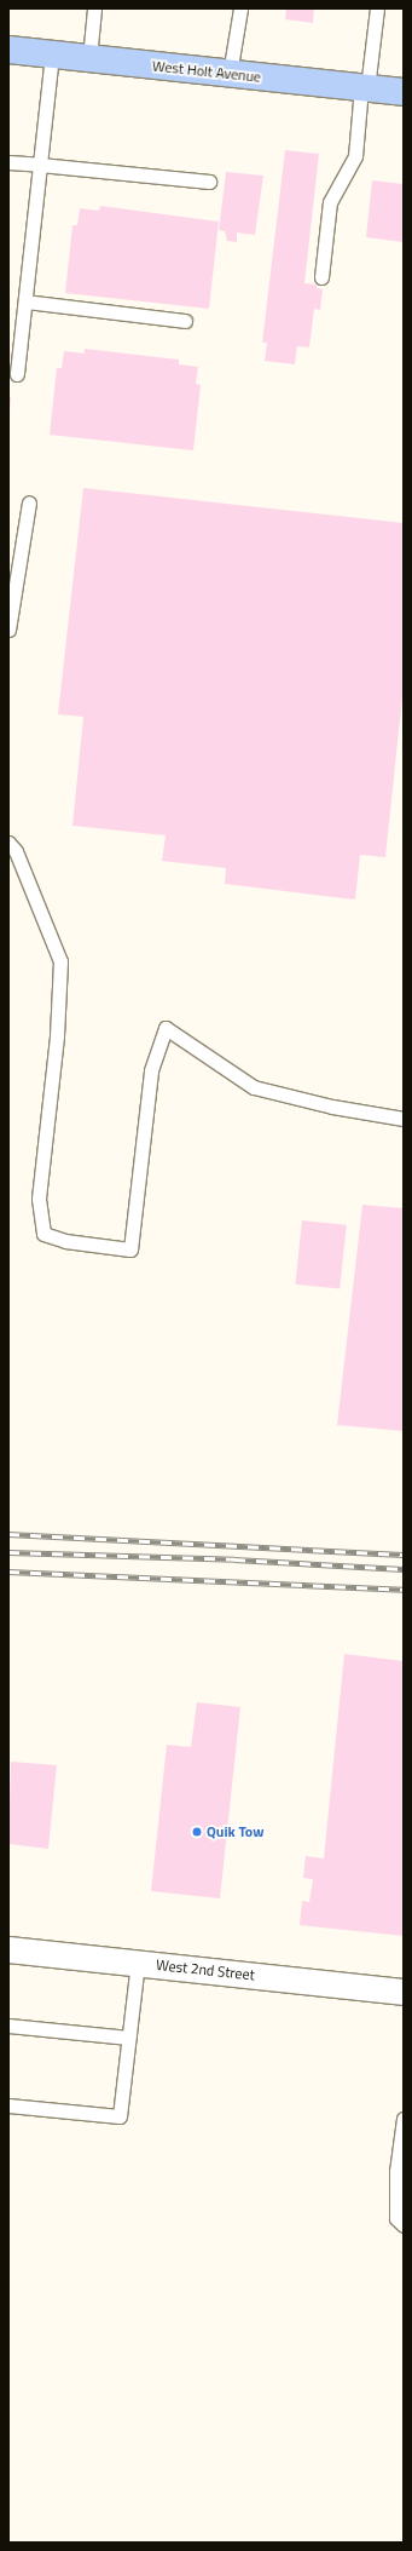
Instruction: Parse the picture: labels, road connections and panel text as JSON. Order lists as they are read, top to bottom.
{
  "streets": {
    "main road": ["West Holt Avenue"],
    "street": ["West 2nd Street"]
  },
  "places": ["Quik Tow"]
}
